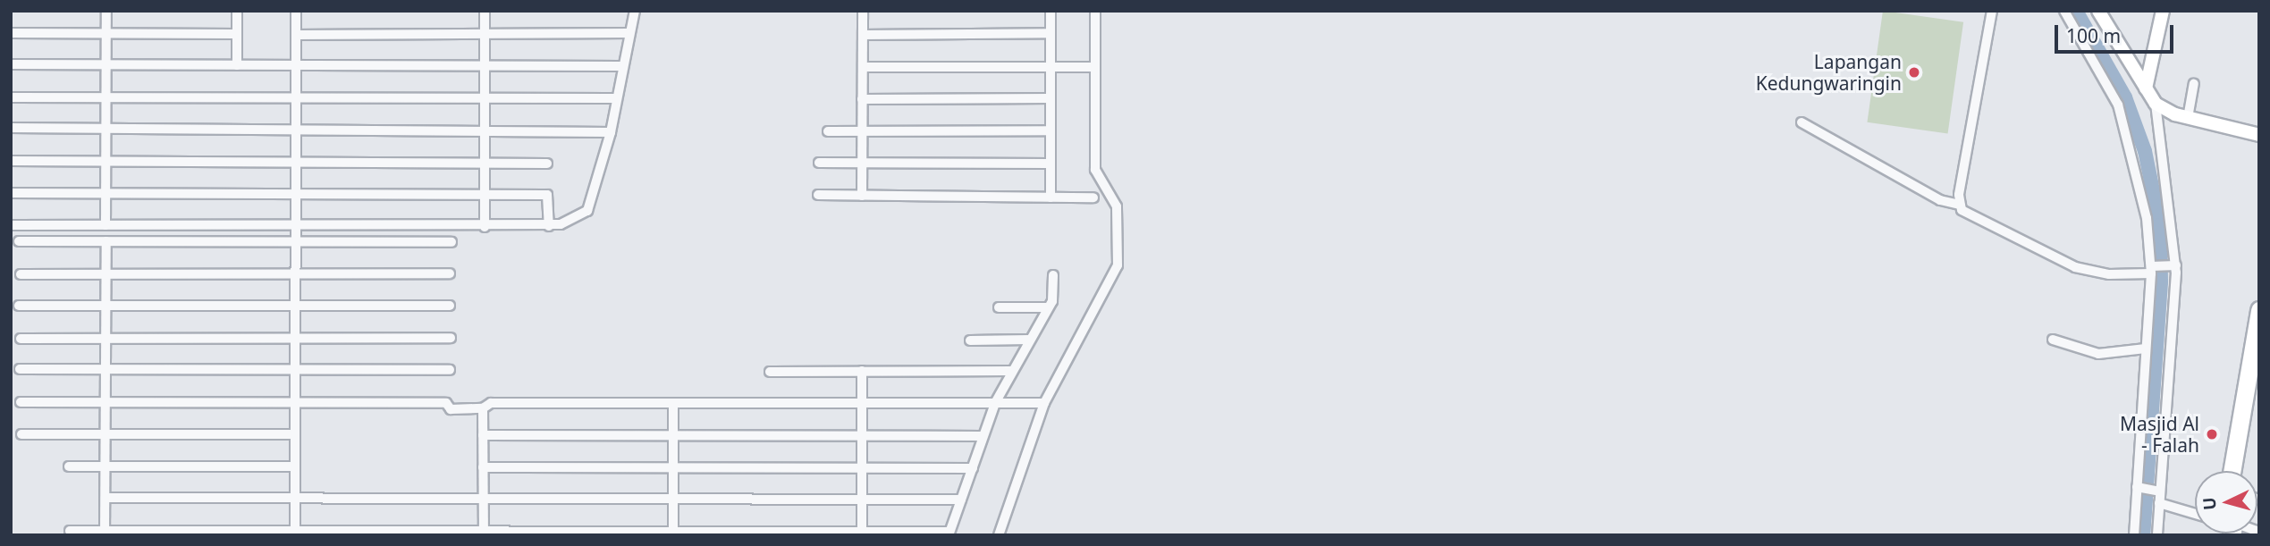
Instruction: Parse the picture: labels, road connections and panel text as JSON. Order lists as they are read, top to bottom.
{
  "places": ["Lapangan Kedungwaringin", "Masjid Al - Falah"],
  "scale_bar": "100 m",
  "north": "left"
}
